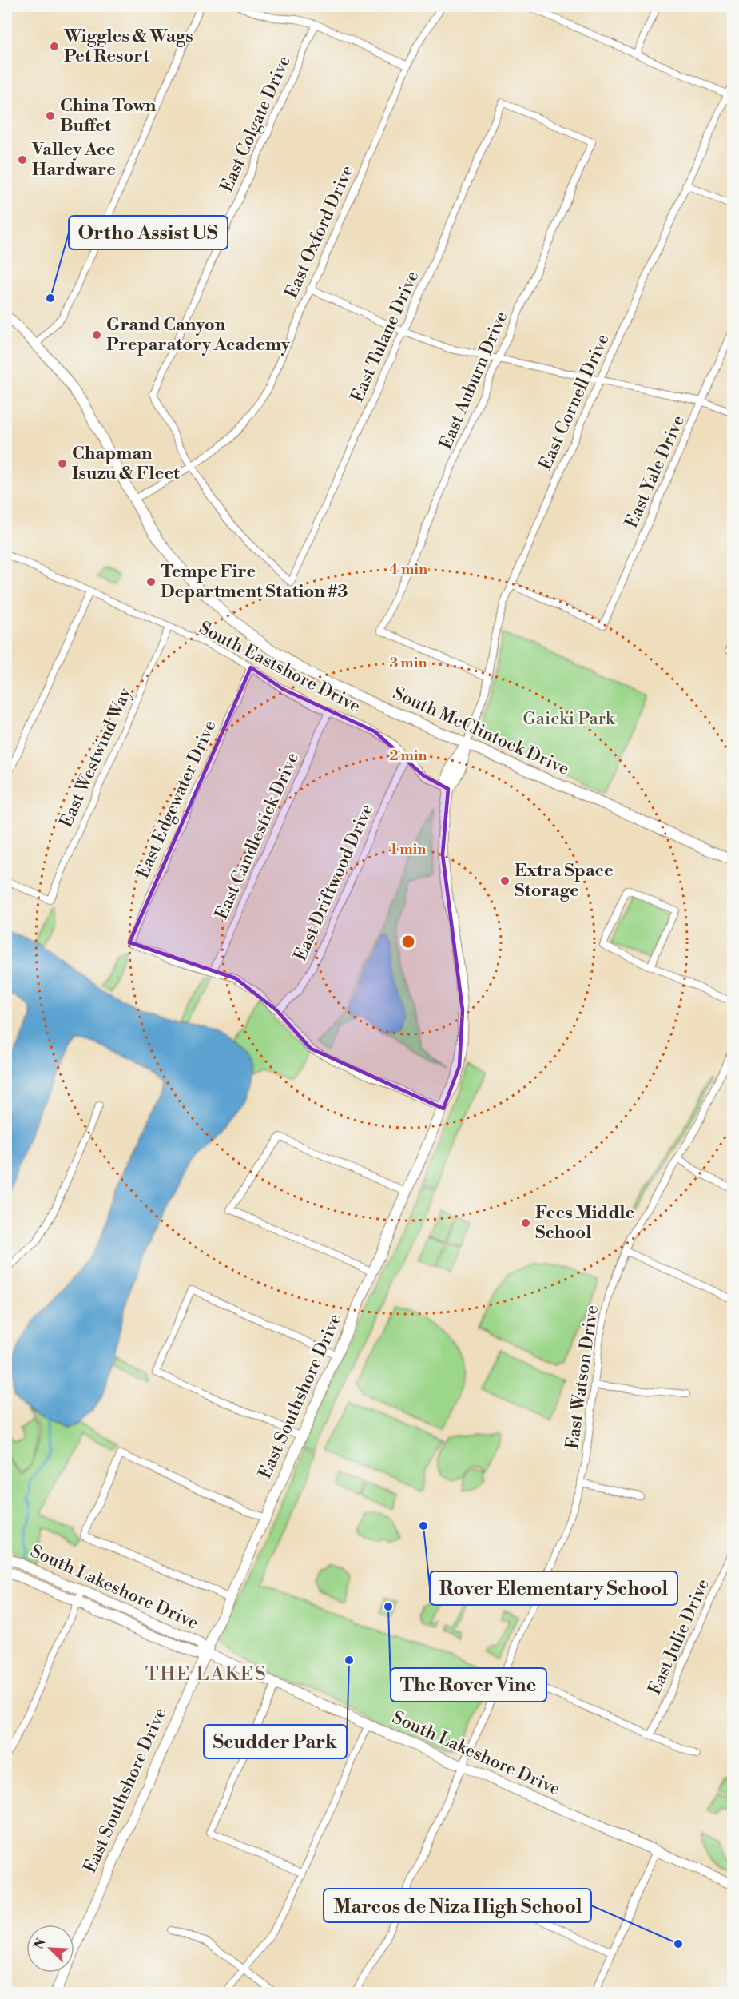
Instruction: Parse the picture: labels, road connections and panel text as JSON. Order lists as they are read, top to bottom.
{
  "streets": {
    "street": [
      "East Colgate Drive",
      "East Oxford Drive",
      "East Tulane Drive",
      "East Auburn Drive",
      "East Cornell Drive",
      "East Yale Drive",
      "South Eastshore Drive",
      "South McClintock Drive",
      "East Westwind Way",
      "East Edgewater Drive",
      "East Candlestick Drive",
      "East Driftwood Drive",
      "East Watson Drive",
      "East Southshore Drive",
      "South Lakeshore Drive",
      "East Julie Drive"
    ]
  },
  "crossings": [
    ["East Colgate Drive", "East Oxford Drive"],
    ["East Colgate Drive", "East Tulane Drive"],
    ["East Oxford Drive", "East Tulane Drive"],
    ["East Oxford Drive", "South McClintock Drive"],
    ["East Tulane Drive", "East Auburn Drive"],
    ["East Auburn Drive", "East Cornell Drive"],
    ["East Cornell Drive", "East Yale Drive"],
    ["East Cornell Drive", "South McClintock Drive"],
    ["East Cornell Drive", "East Southshore Drive"],
    ["South Eastshore Drive", "East Westwind Way"],
    ["South Eastshore Drive", "East Edgewater Drive"],
    ["South Eastshore Drive", "East Candlestick Drive"],
    ["South Eastshore Drive", "East Driftwood Drive"],
    ["South Eastshore Drive", "East Southshore Drive"],
    ["South McClintock Drive", "East Southshore Drive"],
    ["East Edgewater Drive", "East Candlestick Drive"],
    ["East Watson Drive", "South Lakeshore Drive"],
    ["East Southshore Drive", "South Lakeshore Drive"]
  ],
  "districts": ["THE LAKES"],
  "parks": ["Gaicki Park"],
  "places": [
    "Wiggles & Wags Pet Resort",
    "China Town Buffet",
    "Valley Ace Hardware",
    "Ortho Assist US",
    "Grand Canyon Preparatory Academy",
    "Chapman Isuzu & Fleet",
    "Tempe Fire Department Station #3",
    "Extra Space Storage",
    "Fees Middle School",
    "Rover Elementary School",
    "The Rover Vine",
    "Scudder Park",
    "Marcos de Niza High School"
  ],
  "north": "top left",
  "rings": [
    "4 min",
    "3 min",
    "2 min",
    "1 min"
  ]
}
